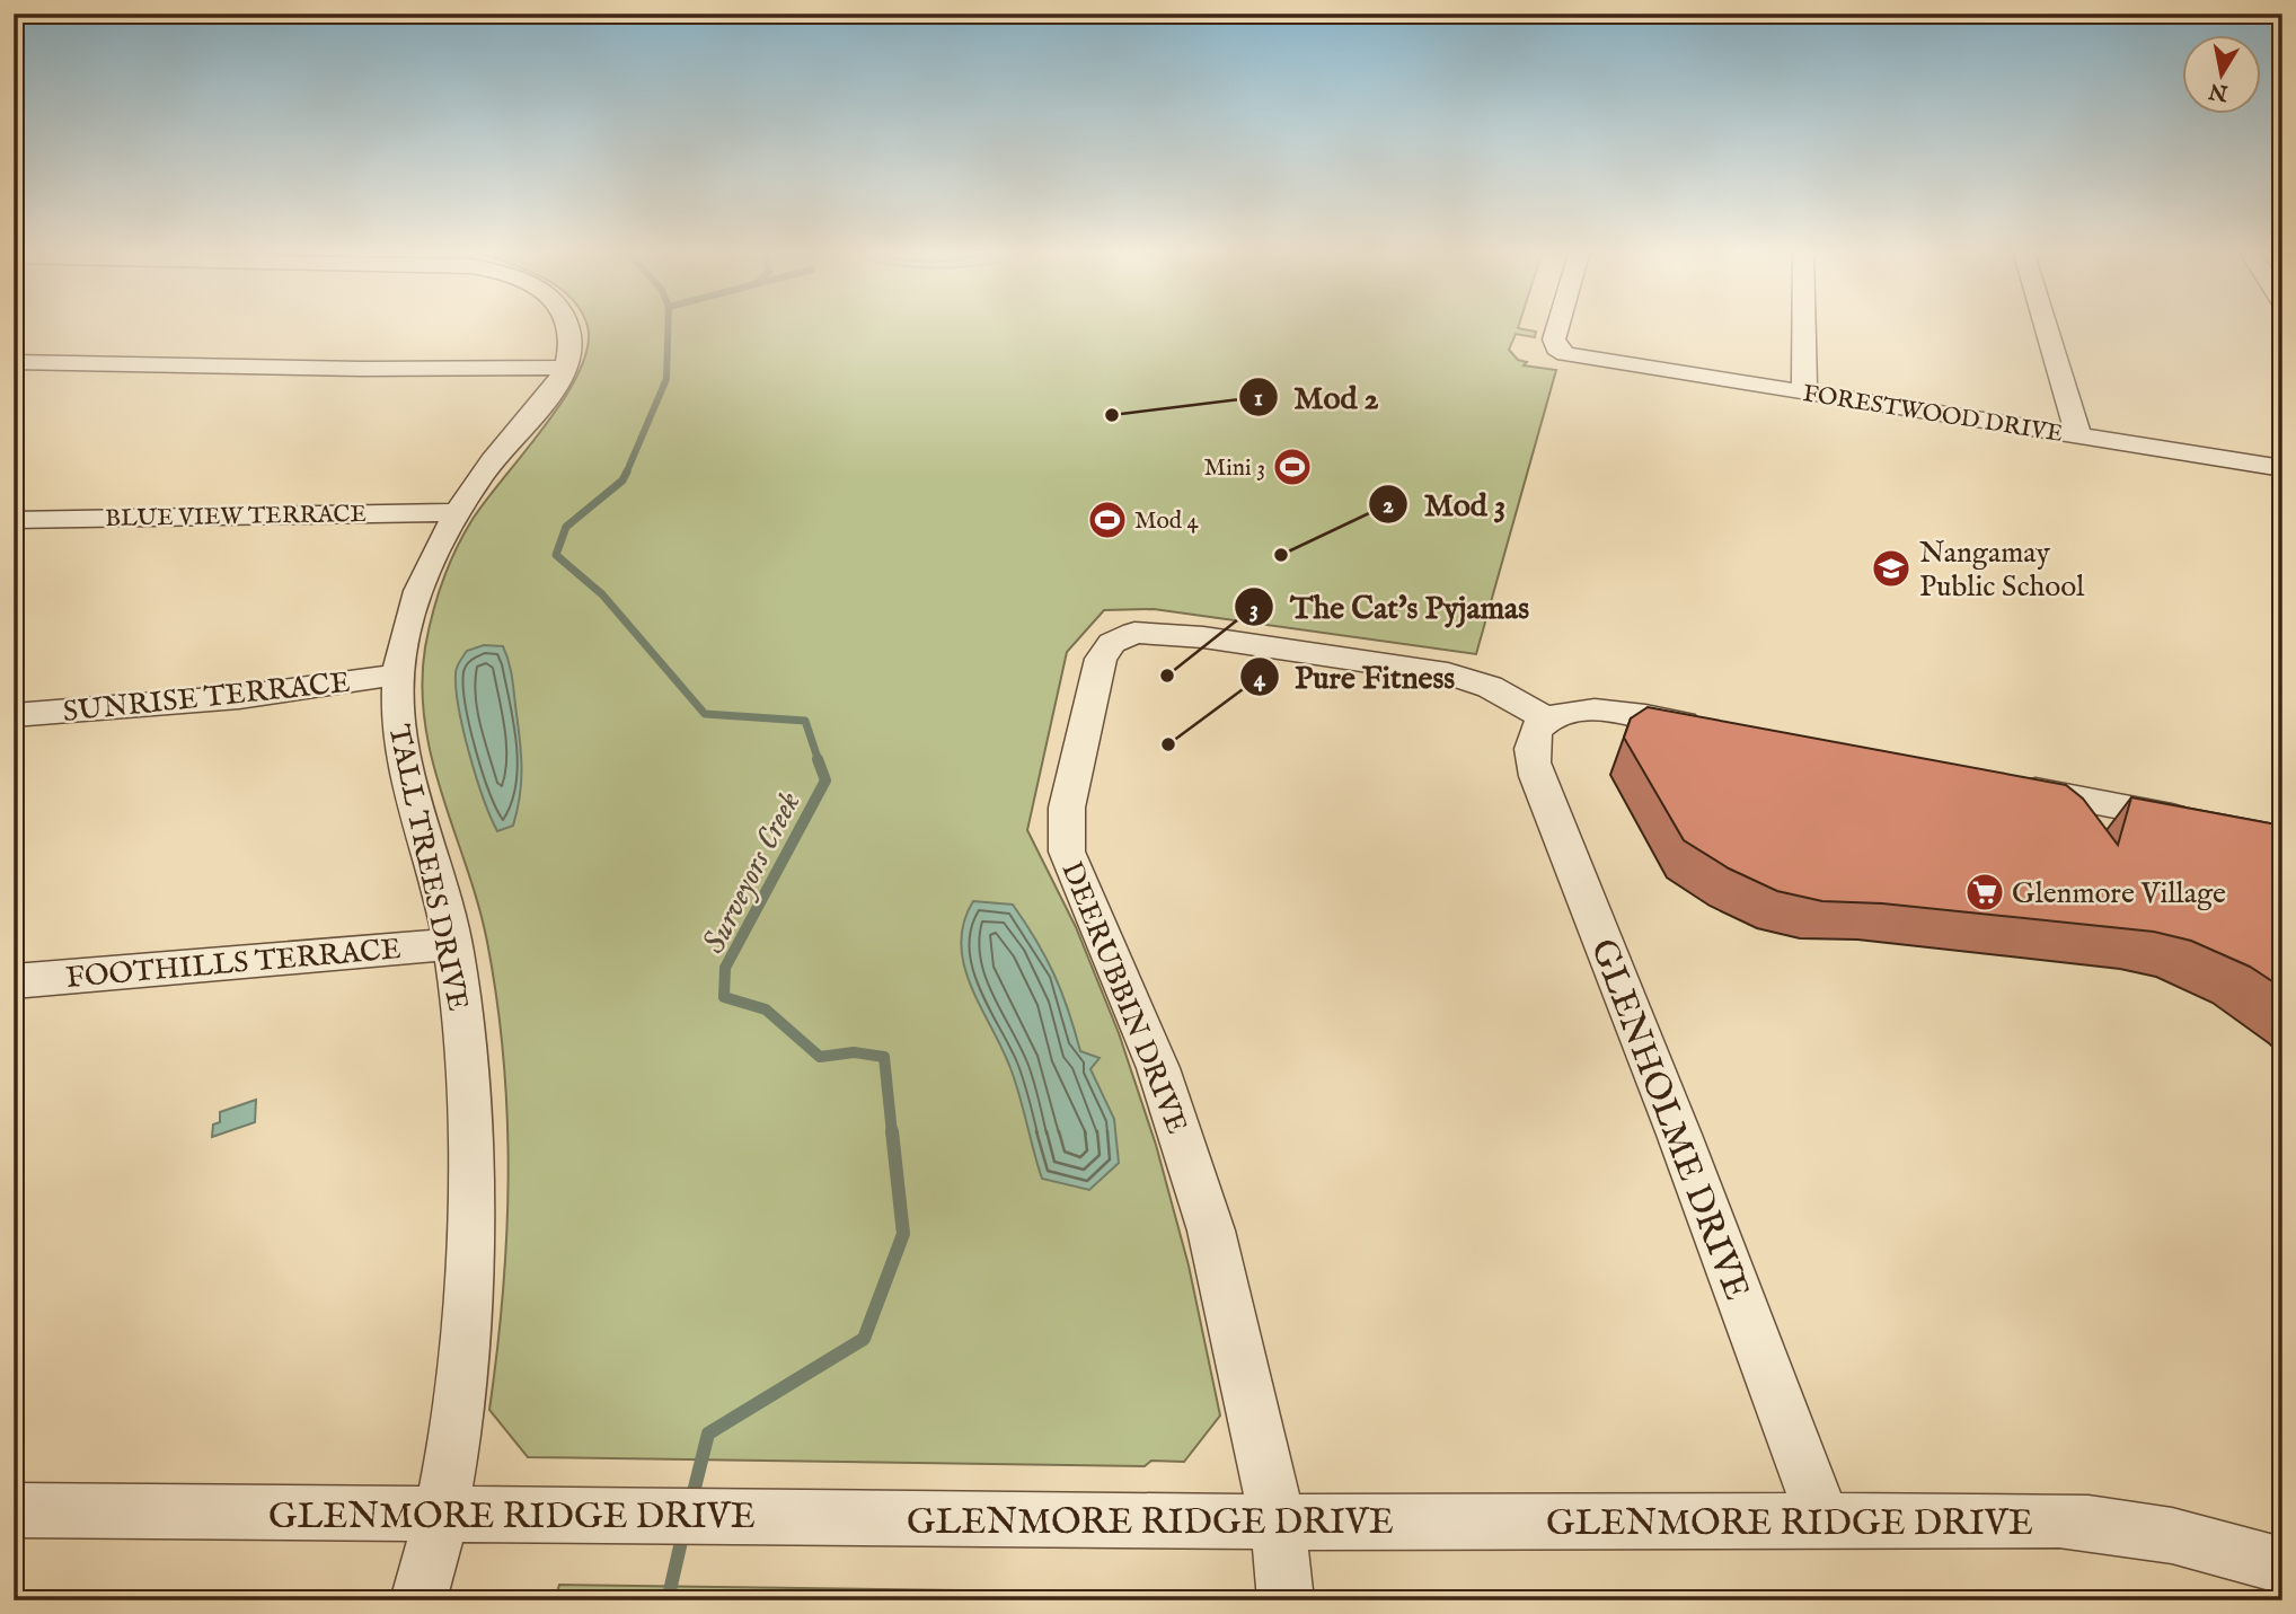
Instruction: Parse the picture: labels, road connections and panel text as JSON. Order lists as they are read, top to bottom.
{
  "streets": {
    "street": [
      "FORESTWOOD DRIVE",
      "BLUE VIEW TERRACE",
      "SUNRISE TERRACE",
      "TALL TREES DRIVE",
      "FOOTHILLS TERRACE",
      "DEERUBBIN DRIVE",
      "GLENHOLME DRIVE",
      "GLENMORE RIDGE DRIVE"
    ]
  },
  "crossings": [
    ["BLUE VIEW TERRACE", "TALL TREES DRIVE"],
    ["SUNRISE TERRACE", "TALL TREES DRIVE"],
    ["TALL TREES DRIVE", "FOOTHILLS TERRACE"],
    ["TALL TREES DRIVE", "GLENMORE RIDGE DRIVE"],
    ["DEERUBBIN DRIVE", "GLENHOLME DRIVE"],
    ["DEERUBBIN DRIVE", "GLENMORE RIDGE DRIVE"],
    ["GLENHOLME DRIVE", "GLENMORE RIDGE DRIVE"]
  ],
  "water": ["Surveyors Creek"],
  "places": {
    "other": [
      "Mod 2",
      "Mod 3",
      "The Cat's Pyjamas",
      "Pure Fitness"
    ],
    "sports": ["Mini 3", "Mod 4"],
    "school or university": ["Nangamay Public School"],
    "supermarket": ["Glenmore Village"]
  },
  "north": "bottom"
}
